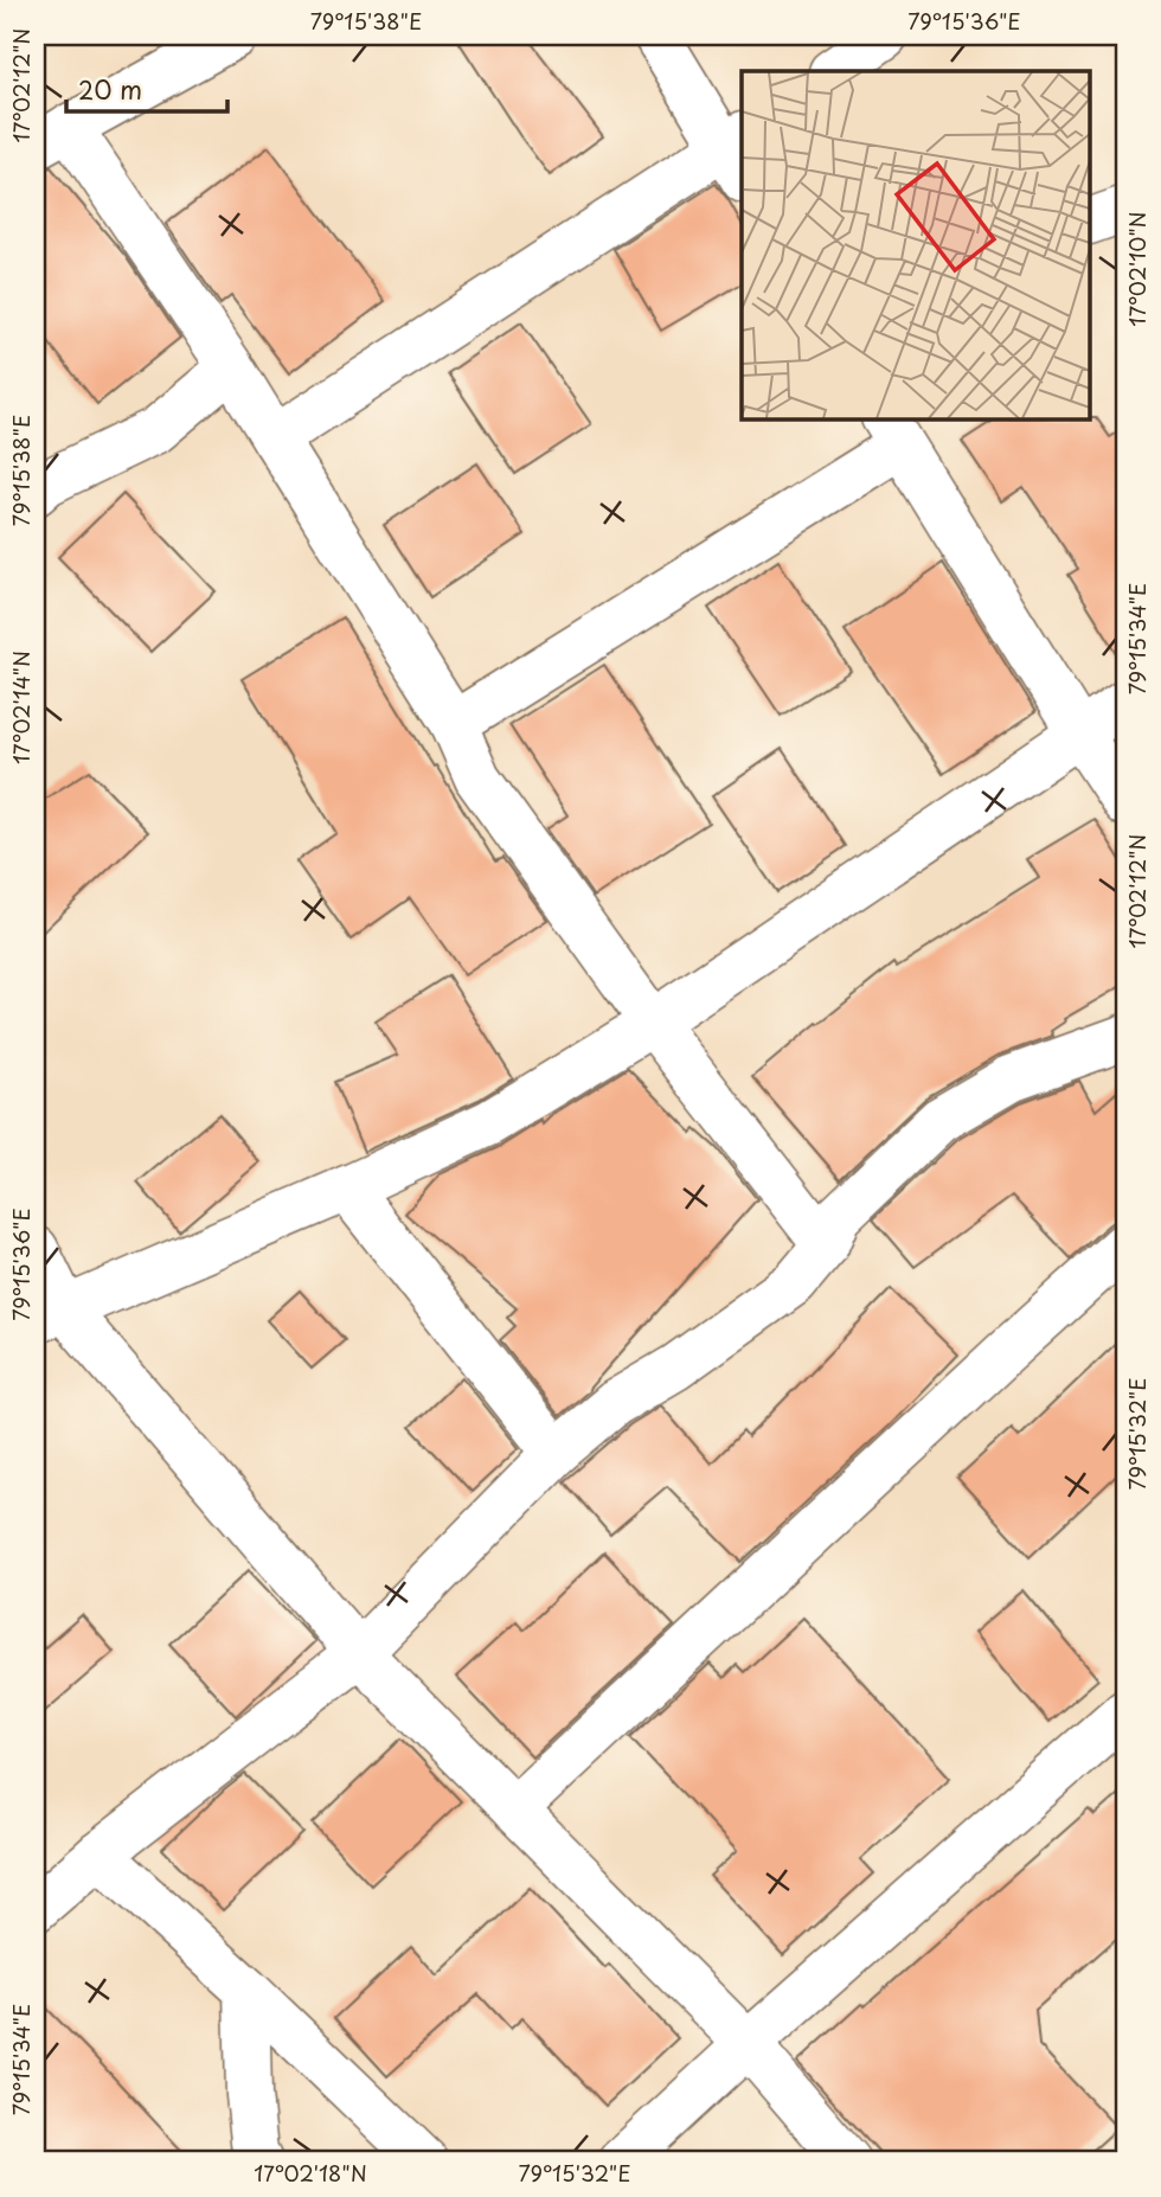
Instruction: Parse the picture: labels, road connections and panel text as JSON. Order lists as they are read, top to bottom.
{
  "scale_bar": "20 m",
  "coordinates": [
    "79°15'38\"E",
    "79°15'36\"E",
    "17°02'12\"N",
    "17°02'10\"N",
    "79°15'34\"E",
    "17°02'14\"N",
    "79°15'32\"E",
    "17°02'18\"N"
  ]
}
